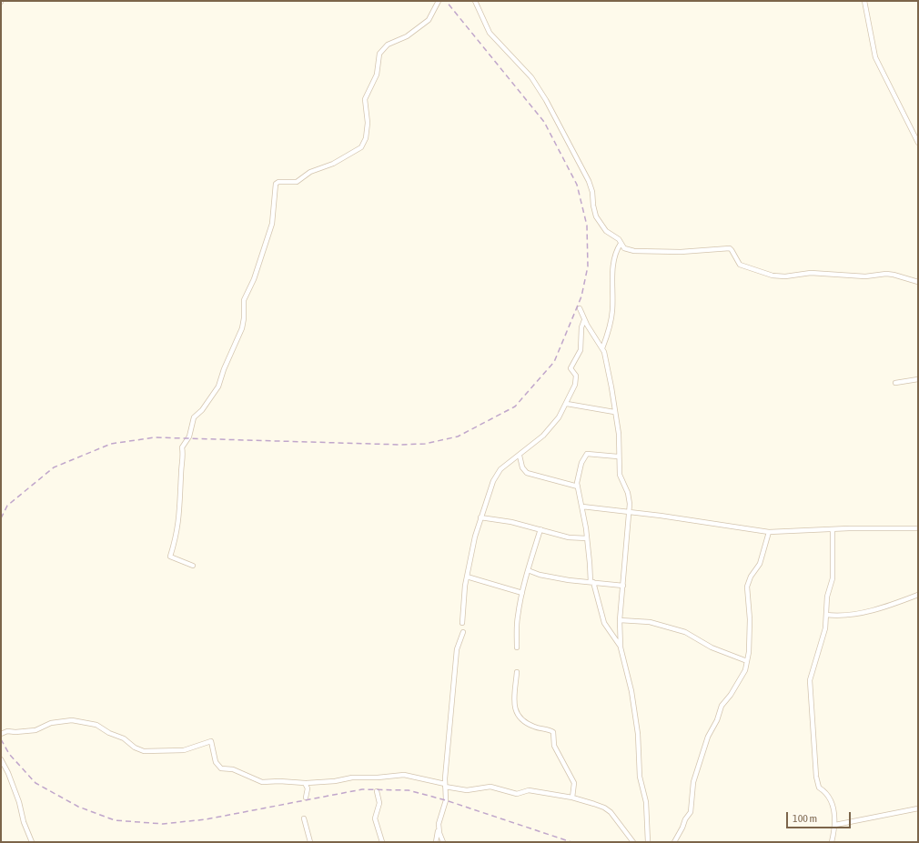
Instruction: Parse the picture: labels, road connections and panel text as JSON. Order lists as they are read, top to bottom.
{
  "scale_bar": "100 m"
}
